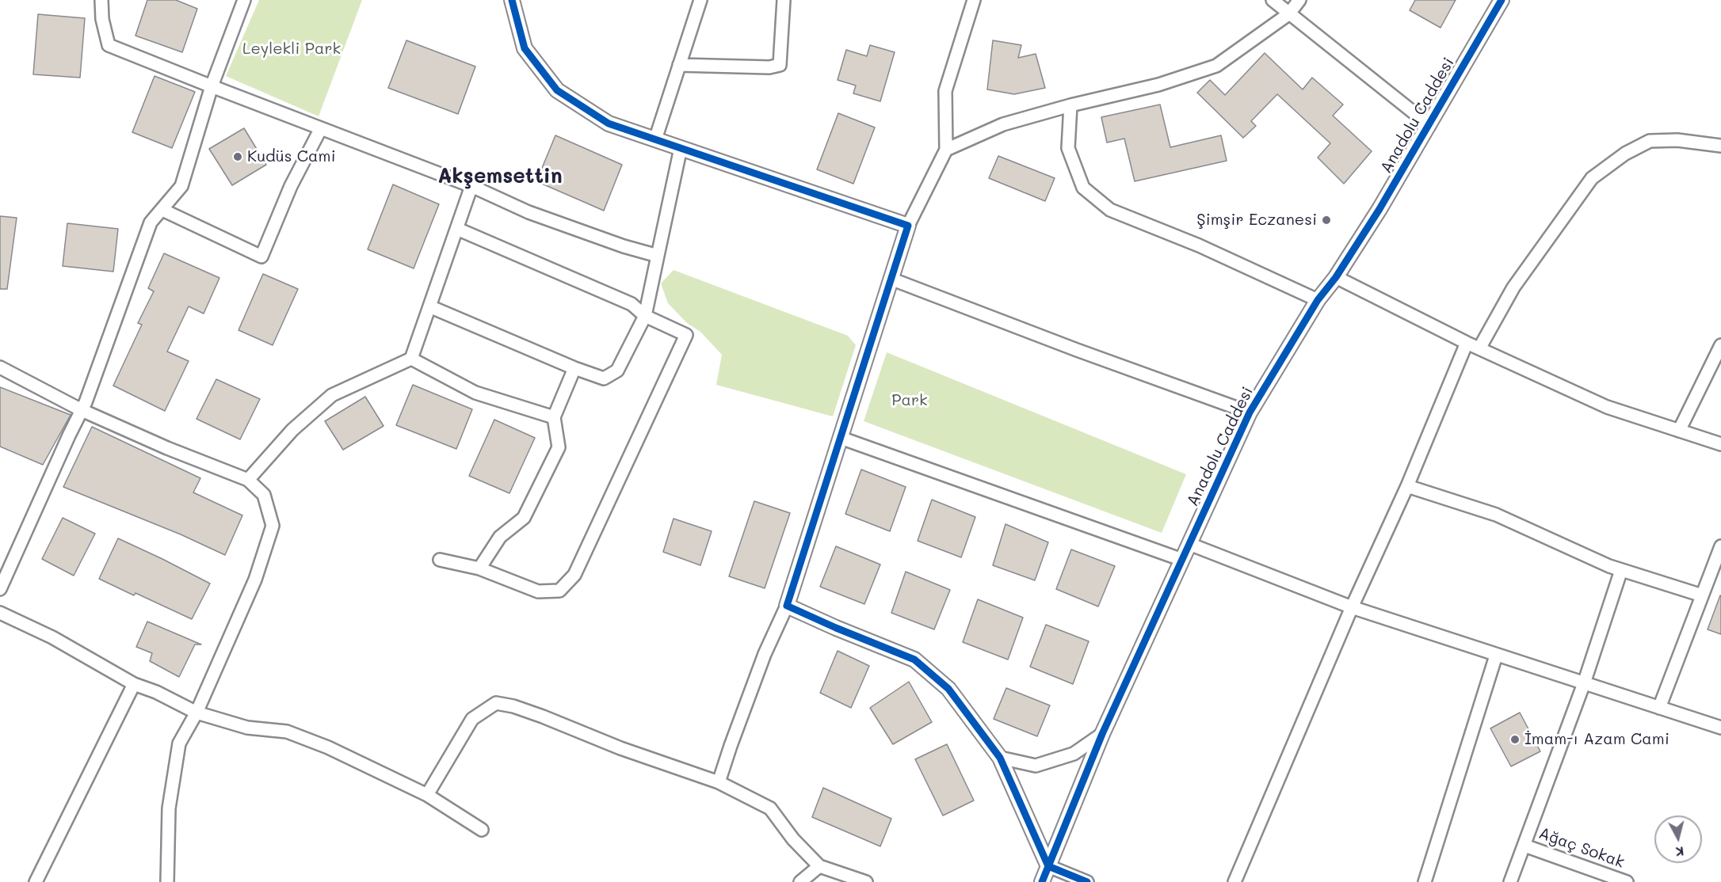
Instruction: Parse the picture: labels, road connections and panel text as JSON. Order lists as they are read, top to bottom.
{
  "streets": {
    "street": ["Anadolu Caddesi", "Ağaç Sokak"]
  },
  "districts": ["Akşemsettin"],
  "parks": ["Leylekli Park", "Park"],
  "places": ["Kudüs Cami", "Şimşir Eczanesi", "İmam-ı Azam Cami"],
  "north": "bottom"
}
